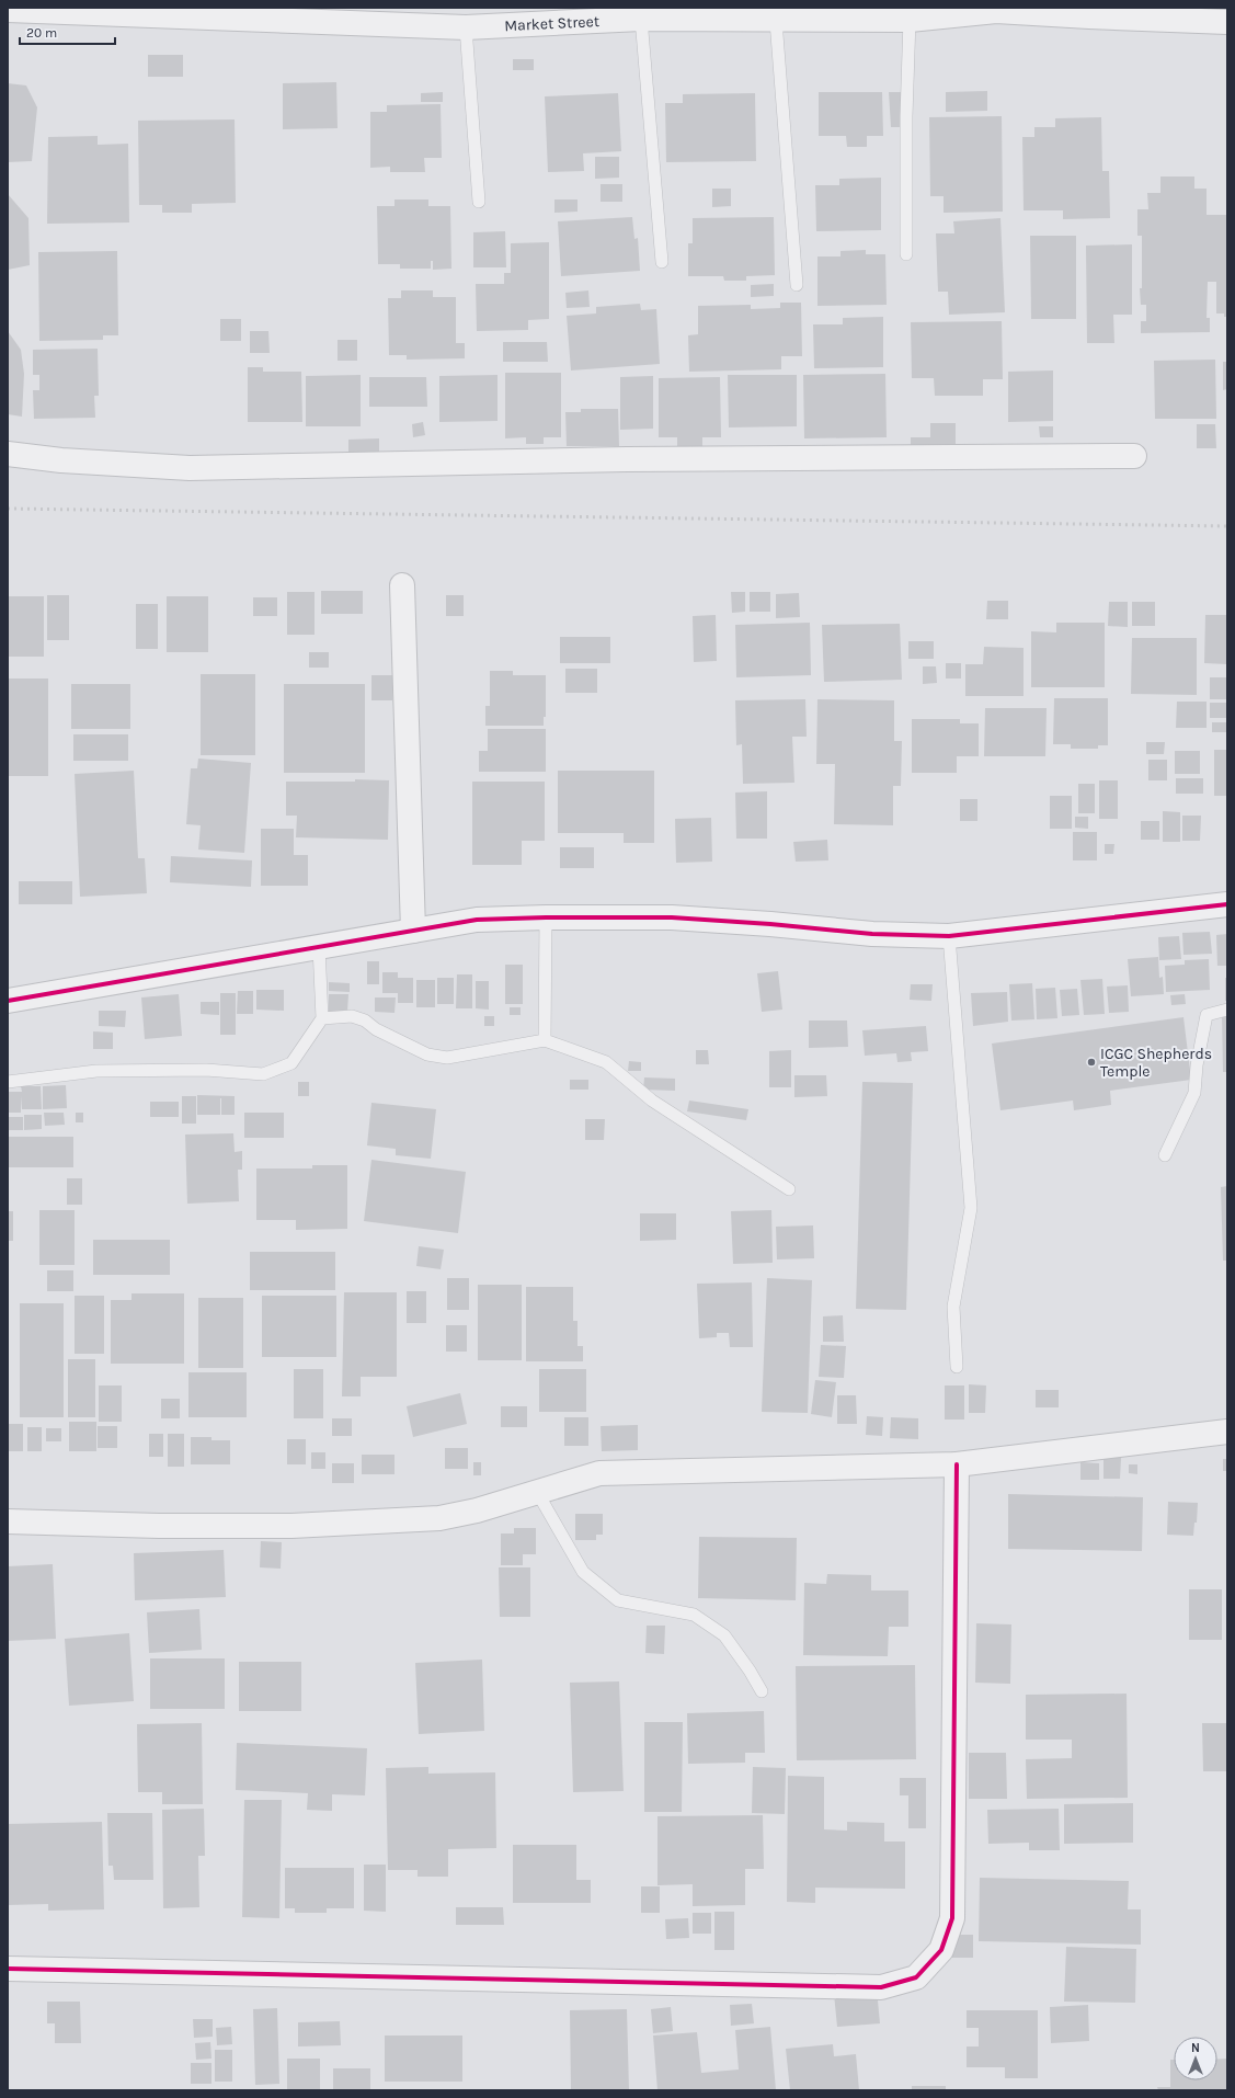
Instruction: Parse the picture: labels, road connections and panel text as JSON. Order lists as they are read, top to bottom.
{
  "streets": {
    "street": ["Market Street"]
  },
  "places": ["ICGC Shepherds Temple"],
  "scale_bar": "20 m",
  "north": "top"
}
